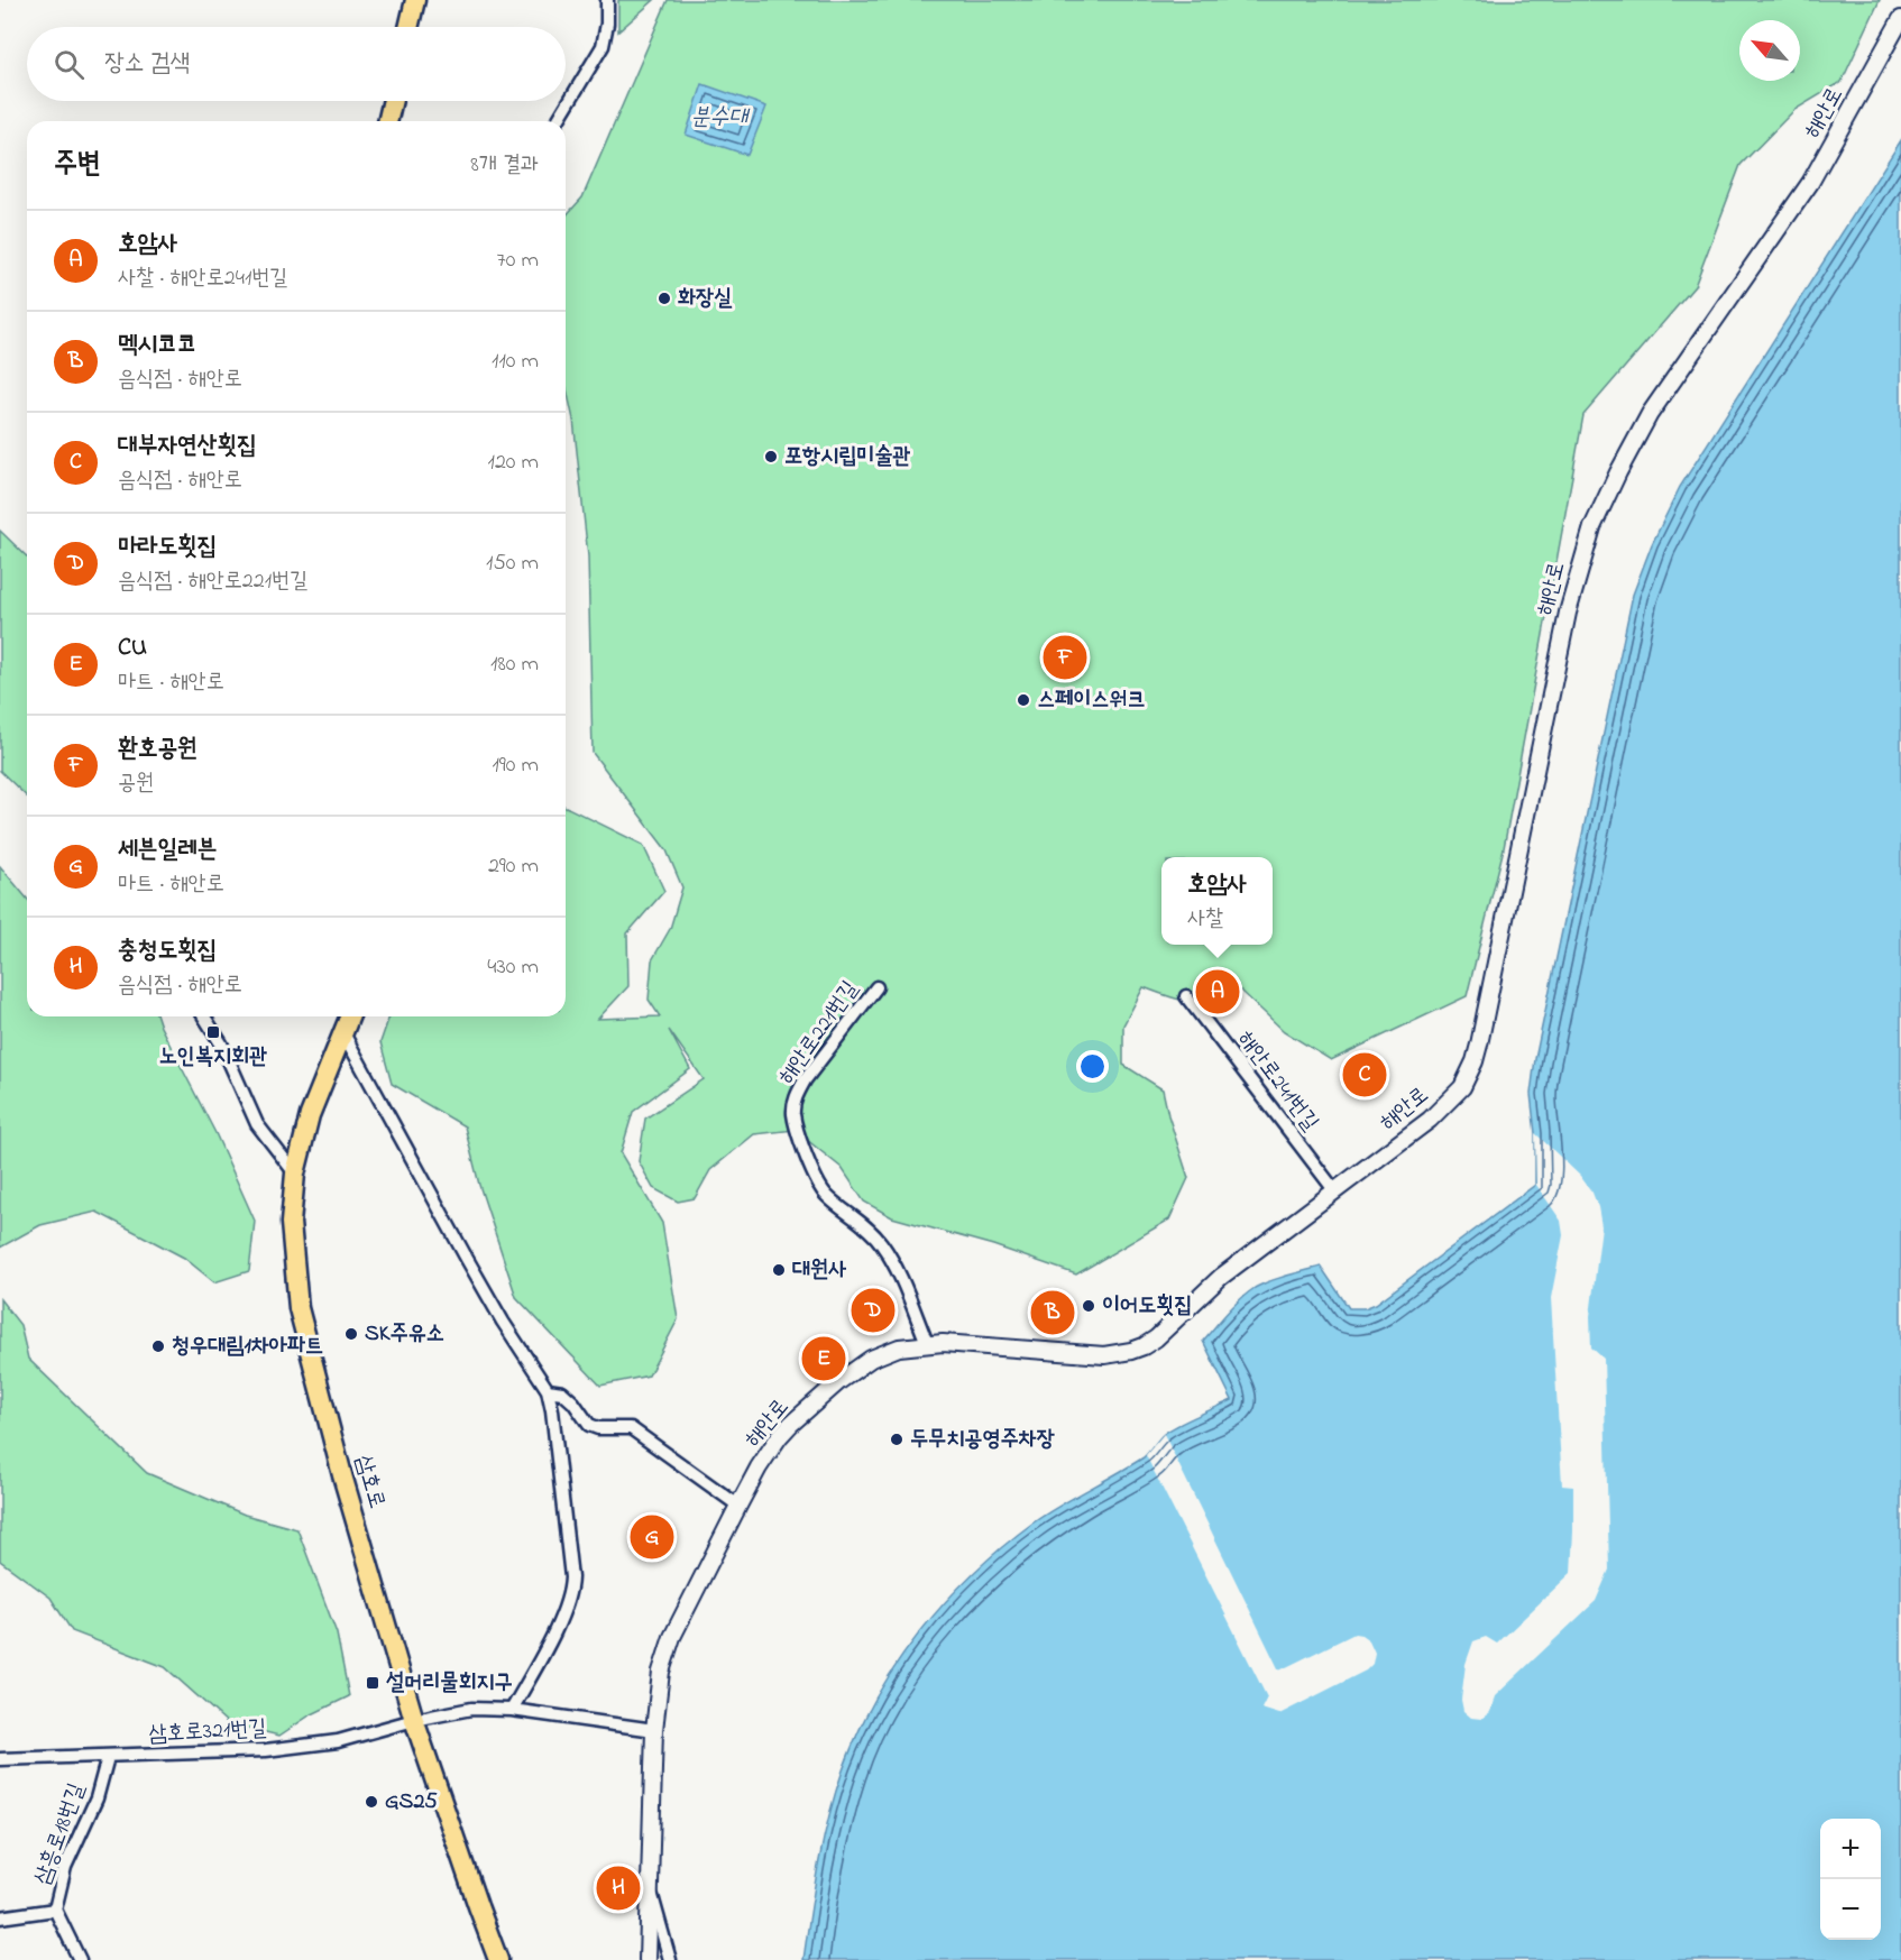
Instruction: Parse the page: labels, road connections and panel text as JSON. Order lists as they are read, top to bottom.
{
  "streets": {
    "main road": ["삼호로"],
    "street": [
      "해안로",
      "해안로221번길",
      "해안로241번길",
      "삼호로321번길",
      "삼흥로18번길"
    ]
  },
  "crossings": [
    ["해안로", "해안로221번길"],
    ["해안로", "해안로241번길"],
    ["해안로", "삼호로321번길"],
    ["삼호로", "삼호로321번길"],
    ["삼호로321번길", "삼흥로18번길"]
  ],
  "water": ["분수대"],
  "places": {
    "other": [
      "화장실",
      "포항시립미술관",
      "스페이스워크",
      "대원사",
      "이어도횟집",
      "SK주유소",
      "청우대림1차아파트",
      "두무치공영주차장",
      "GS25"
    ],
    "transit": ["노인복지회관", "설머리물회지구"]
  },
  "north": "top left",
  "page": {
    "search": "장소 검색",
    "heading": ["주변", "8개 결과"],
    "list": [
      {
        "mark": "A",
        "name": "호암사",
        "note": "사찰 · 해안로241번길",
        "value": "70 m"
      },
      {
        "mark": "B",
        "name": "멕시코코",
        "note": "음식점 · 해안로",
        "value": "110 m"
      },
      {
        "mark": "C",
        "name": "대부자연산횟집",
        "note": "음식점 · 해안로",
        "value": "120 m"
      },
      {
        "mark": "D",
        "name": "마라도횟집",
        "note": "음식점 · 해안로221번길",
        "value": "150 m"
      },
      {
        "mark": "E",
        "name": "CU",
        "note": "마트 · 해안로",
        "value": "180 m"
      },
      {
        "mark": "F",
        "name": "환호공원",
        "note": "공원",
        "value": "190 m"
      },
      {
        "mark": "G",
        "name": "세븐일레븐",
        "note": "마트 · 해안로",
        "value": "290 m"
      },
      {
        "mark": "H",
        "name": "충청도횟집",
        "note": "음식점 · 해안로",
        "value": "430 m"
      }
    ],
    "pins": [
      "F",
      "A",
      "C",
      "D",
      "B",
      "E",
      "G",
      "H"
    ],
    "popup": ["호암사", "사찰"],
    "map_buttons": ["+", "−"]
  }
}
